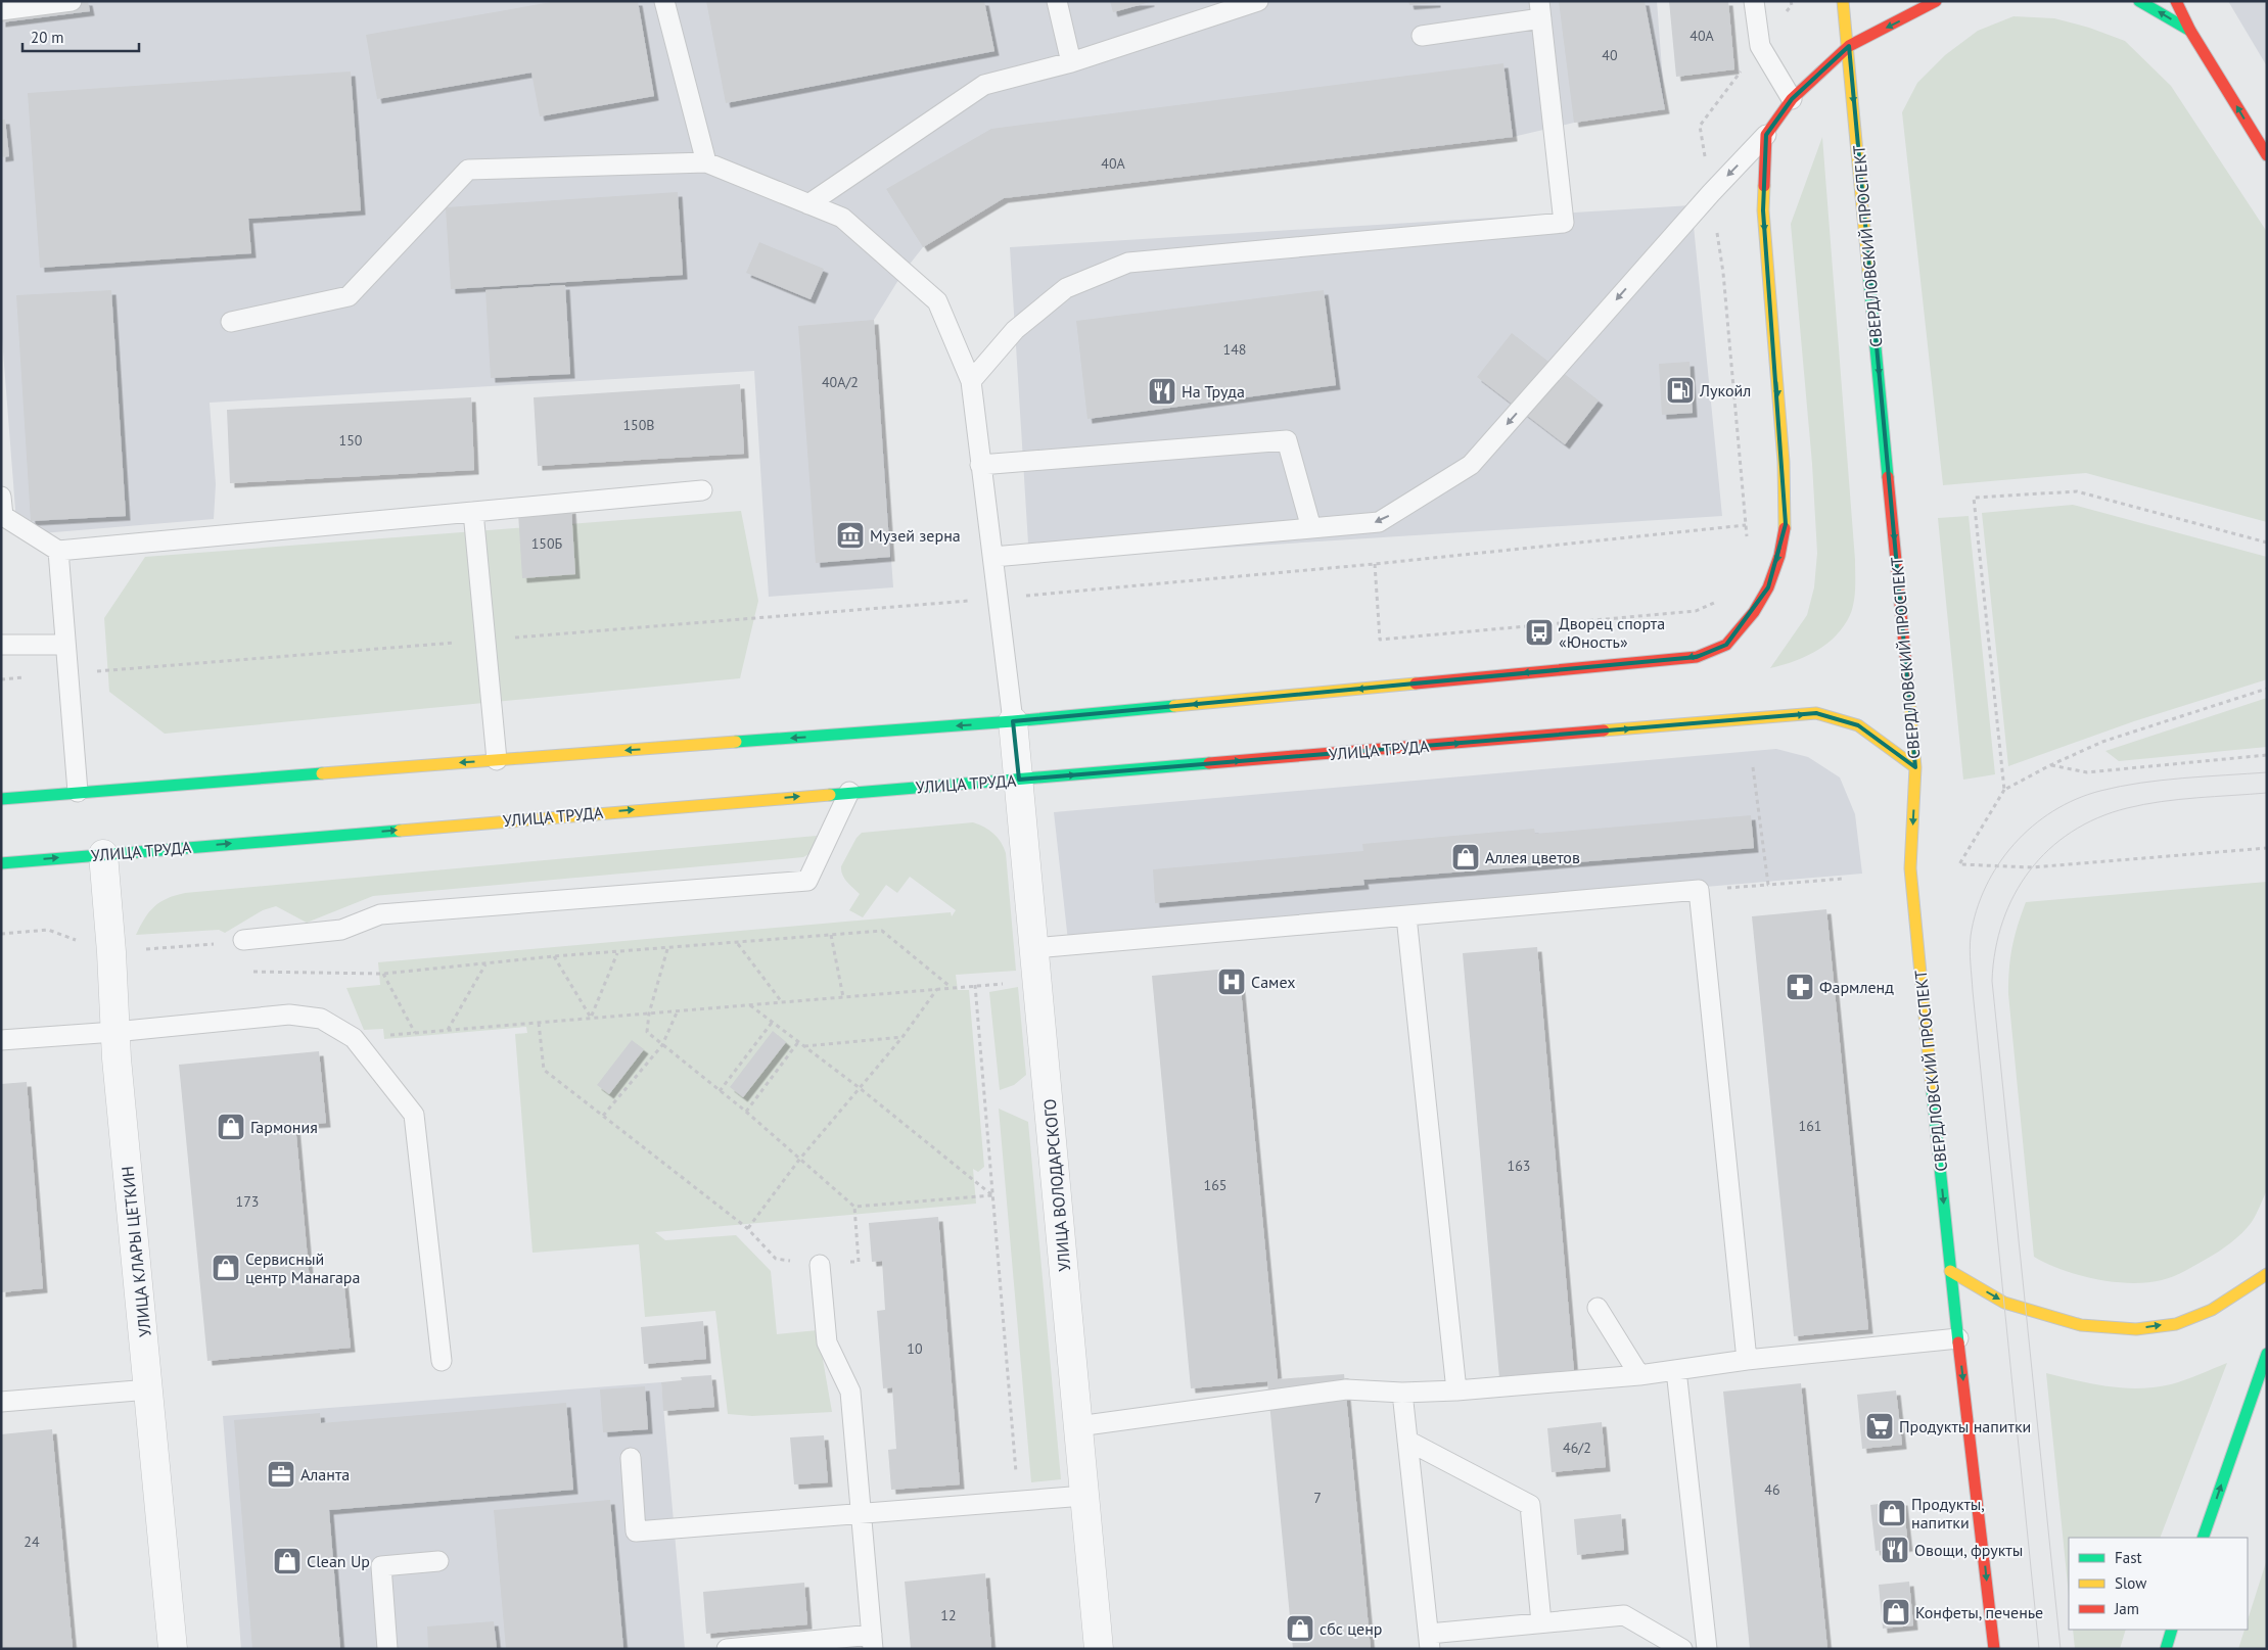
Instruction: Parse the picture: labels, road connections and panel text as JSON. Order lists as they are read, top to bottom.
{
  "streets": {
    "main road": ["СВЕРДЛОВСКИЙ ПРОСПЕКТ", "УЛИЦА ТРУДА"],
    "street": ["УЛИЦА ВОЛОДАРСКОГО", "УЛИЦА КЛАРЫ ЦЕТКИН"]
  },
  "crossings": [
    ["СВЕРДЛОВСКИЙ ПРОСПЕКТ", "УЛИЦА ТРУДА"],
    ["УЛИЦА ТРУДА", "УЛИЦА ВОЛОДАРСКОГО"],
    ["УЛИЦА ТРУДА", "УЛИЦА КЛАРЫ ЦЕТКИН"]
  ],
  "one_way": ["СВЕРДЛОВСКИЙ ПРОСПЕКТ"],
  "places": {
    "fuel station": ["Лукойл"],
    "restaurant": ["На Труда", "Овощи, фрукты"],
    "museum": ["Музей зерна"],
    "bus stop": ["Дворец спорта «Юность»"],
    "shop": [
      "Аллея цветов",
      "Гармония",
      "Сервисный центр Манагара",
      "Продукты, напитки",
      "Clean Up",
      "Конфеты, печенье",
      "сбс ценр"
    ],
    "hospital": ["Самех"],
    "pharmacy": ["Фармленд"],
    "supermarket": ["Продукты напитки"],
    "office": ["Аланта"]
  },
  "house_numbers": [
    "40А",
    "40",
    "40А",
    "148",
    "40А/2",
    "150В",
    "150",
    "150Б",
    "161",
    "163",
    "165",
    "173",
    "10",
    "46/2",
    "46",
    "7",
    "24",
    "12"
  ],
  "legend": ["Fast", "Slow", "Jam"],
  "scale_bar": "20 m"
}
